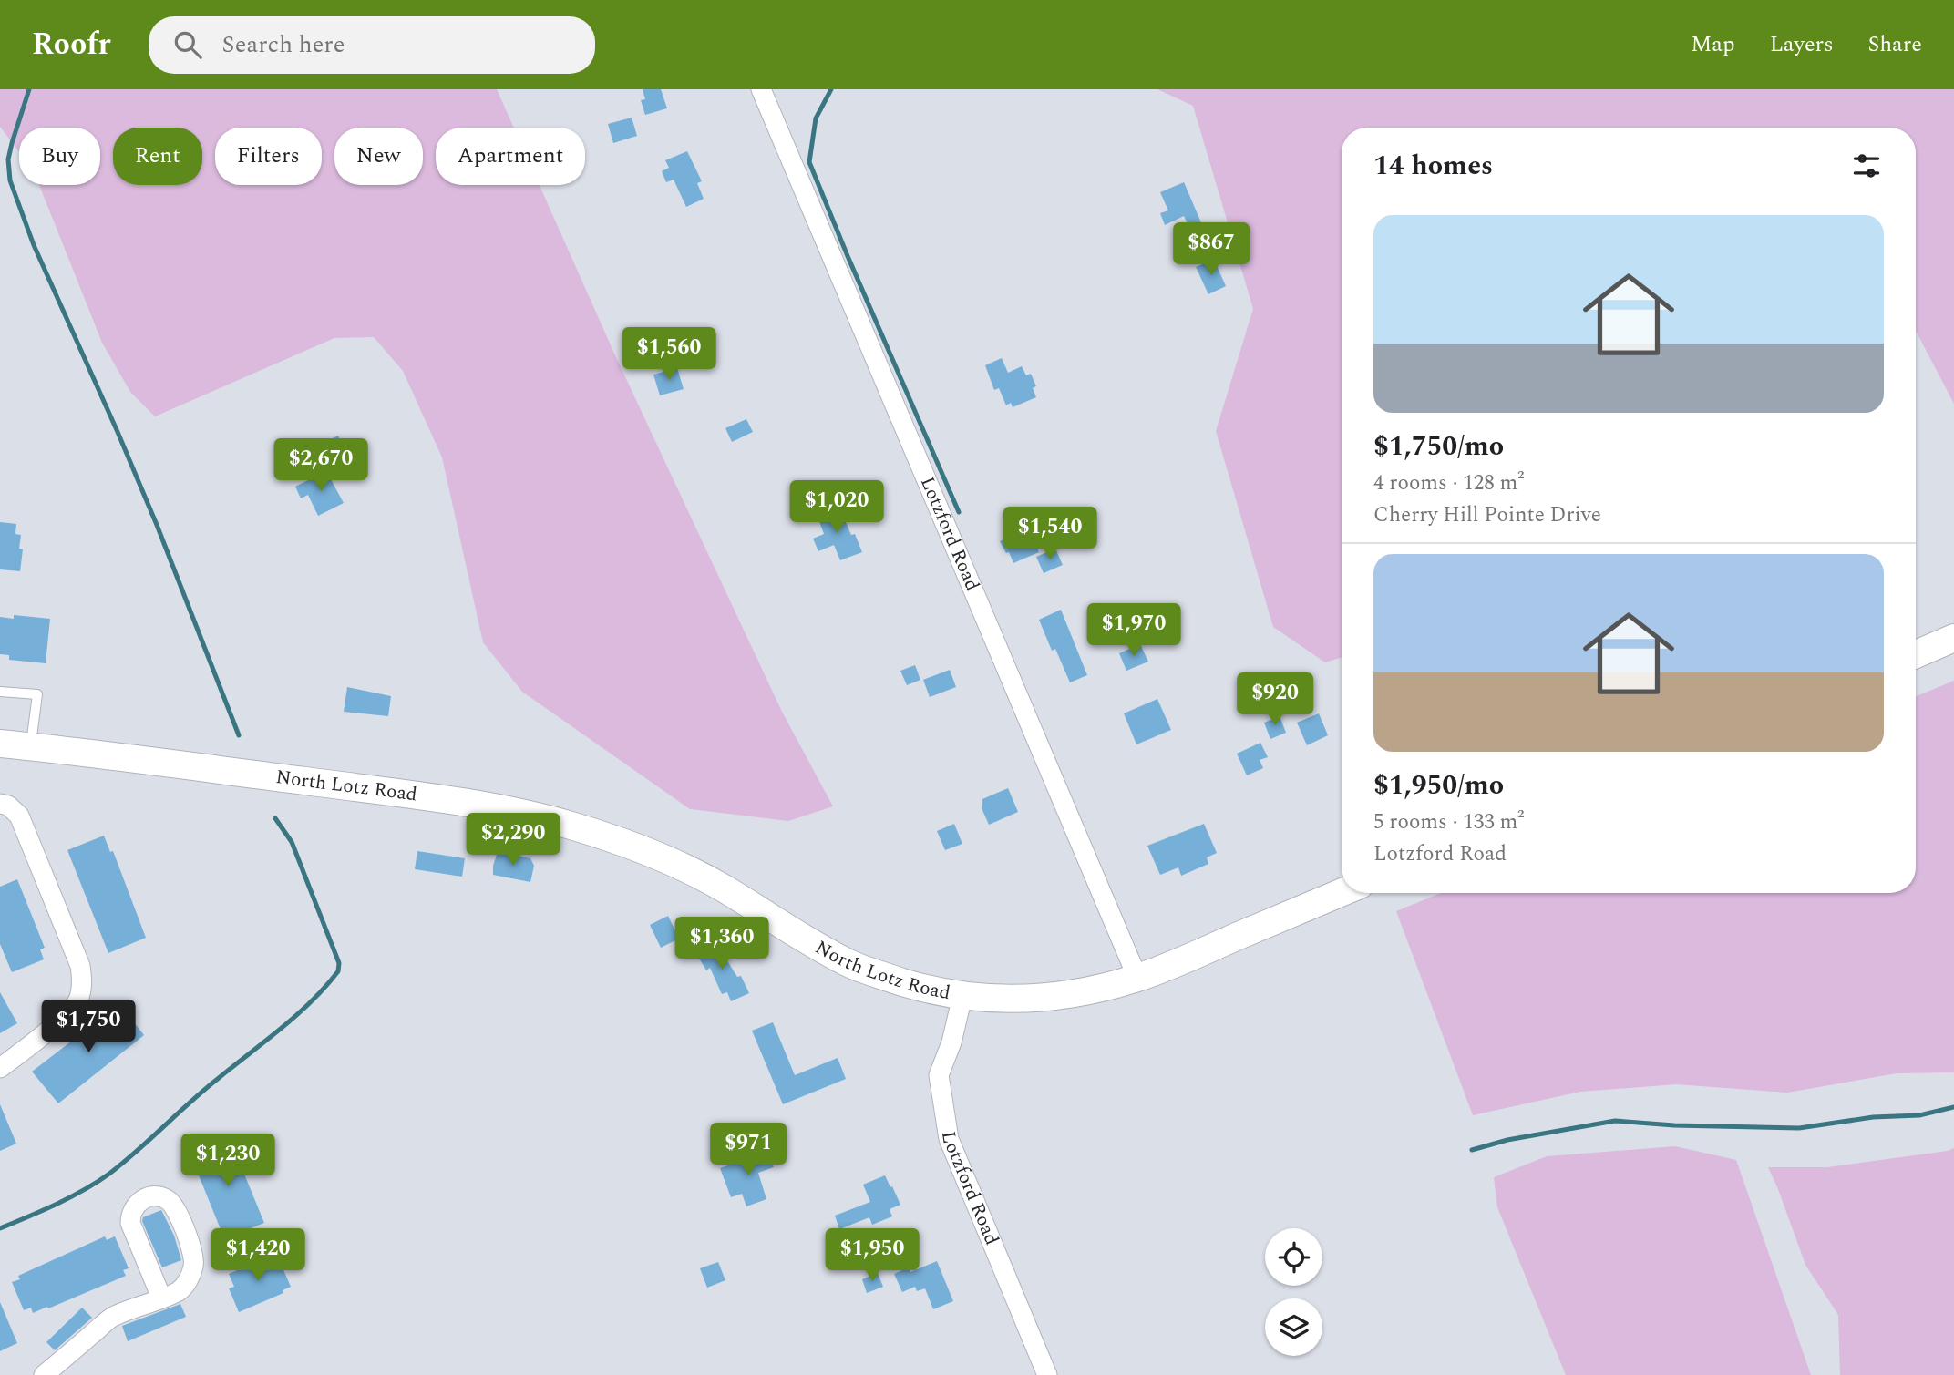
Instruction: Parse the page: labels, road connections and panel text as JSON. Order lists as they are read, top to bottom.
{
  "streets": {
    "street": ["Lotzford Road", "North Lotz Road"]
  },
  "crossings": [
    ["Lotzford Road", "North Lotz Road"]
  ],
  "page": {
    "header": "Roofr",
    "search": "Search here",
    "nav": ["Map", "Layers", "Share"],
    "chip": [
      "Buy",
      "Rent",
      "Filters",
      "New",
      "Apartment"
    ],
    "heading": "14 homes",
    "list": [
      {
        "name": "$1,750/mo",
        "note": "4 rooms · 128 m² · Cherry Hill Pointe Drive"
      },
      {
        "name": "$1,950/mo",
        "note": "5 rooms · 133 m² · Lotzford Road"
      }
    ],
    "price": [
      "$867",
      "$1,560",
      "$2,670",
      "$1,020",
      "$1,540",
      "$1,970",
      "$920",
      "$2,290",
      "$1,360",
      "$1,750",
      "$971",
      "$1,230",
      "$1,420",
      "$1,950"
    ]
  }
}
